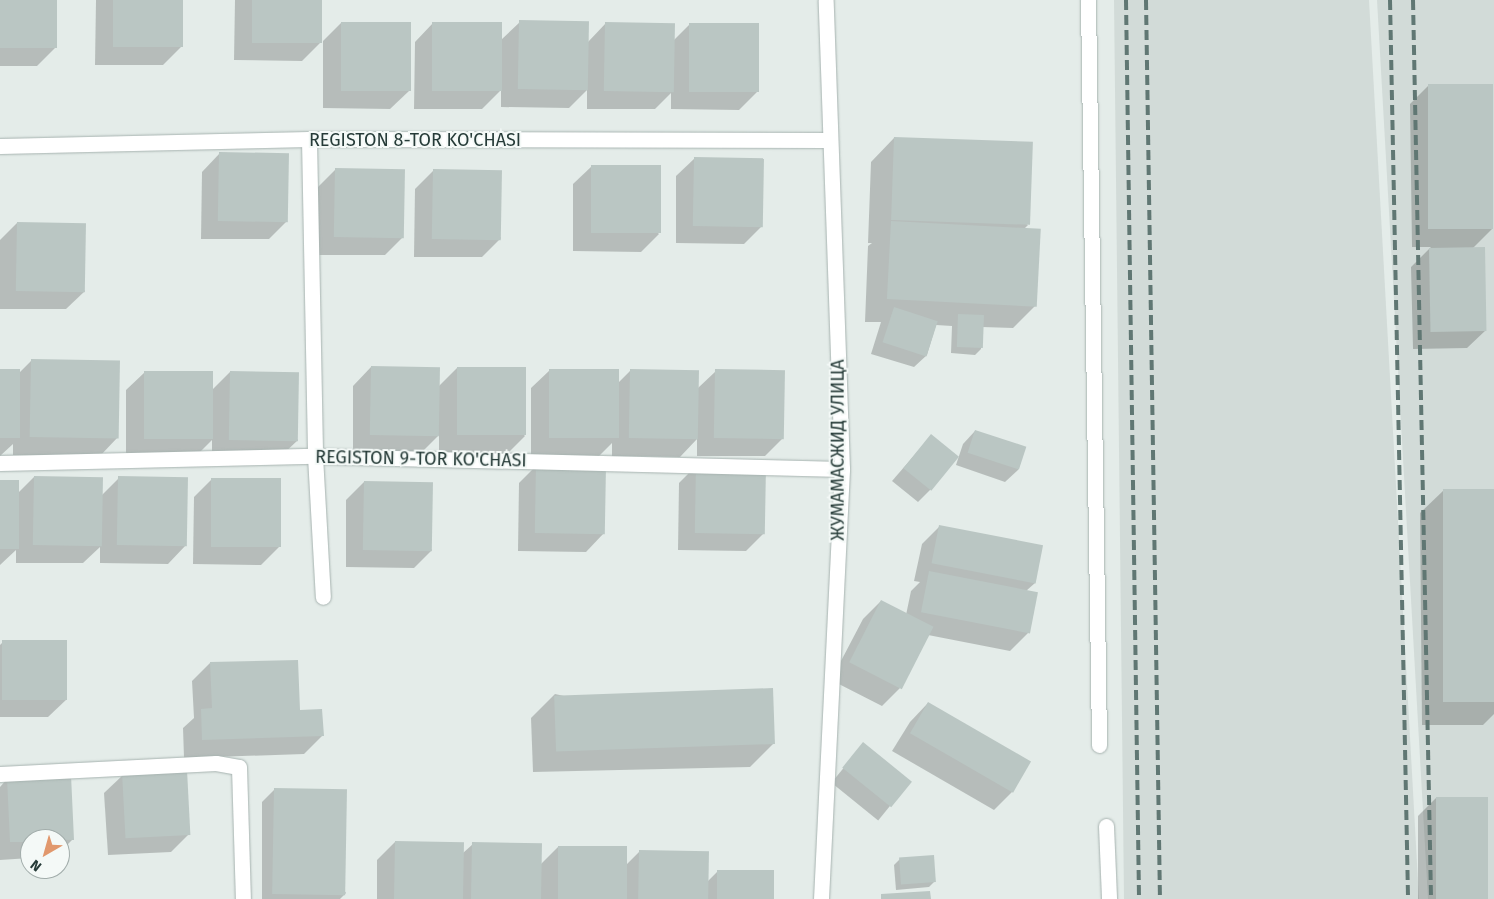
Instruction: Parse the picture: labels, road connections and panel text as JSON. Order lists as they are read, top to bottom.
{
  "streets": {
    "street": ["REGISTON 8-TOR KO'CHASI", "ЖУМАМАСЖИД УЛИЦА", "REGISTON 9-TOR KO'CHASI"]
  },
  "crossings": [
    ["REGISTON 8-TOR KO'CHASI", "ЖУМАМАСЖИД УЛИЦА"],
    ["ЖУМАМАСЖИД УЛИЦА", "REGISTON 9-TOR KO'CHASI"]
  ],
  "north": "bottom left"
}
